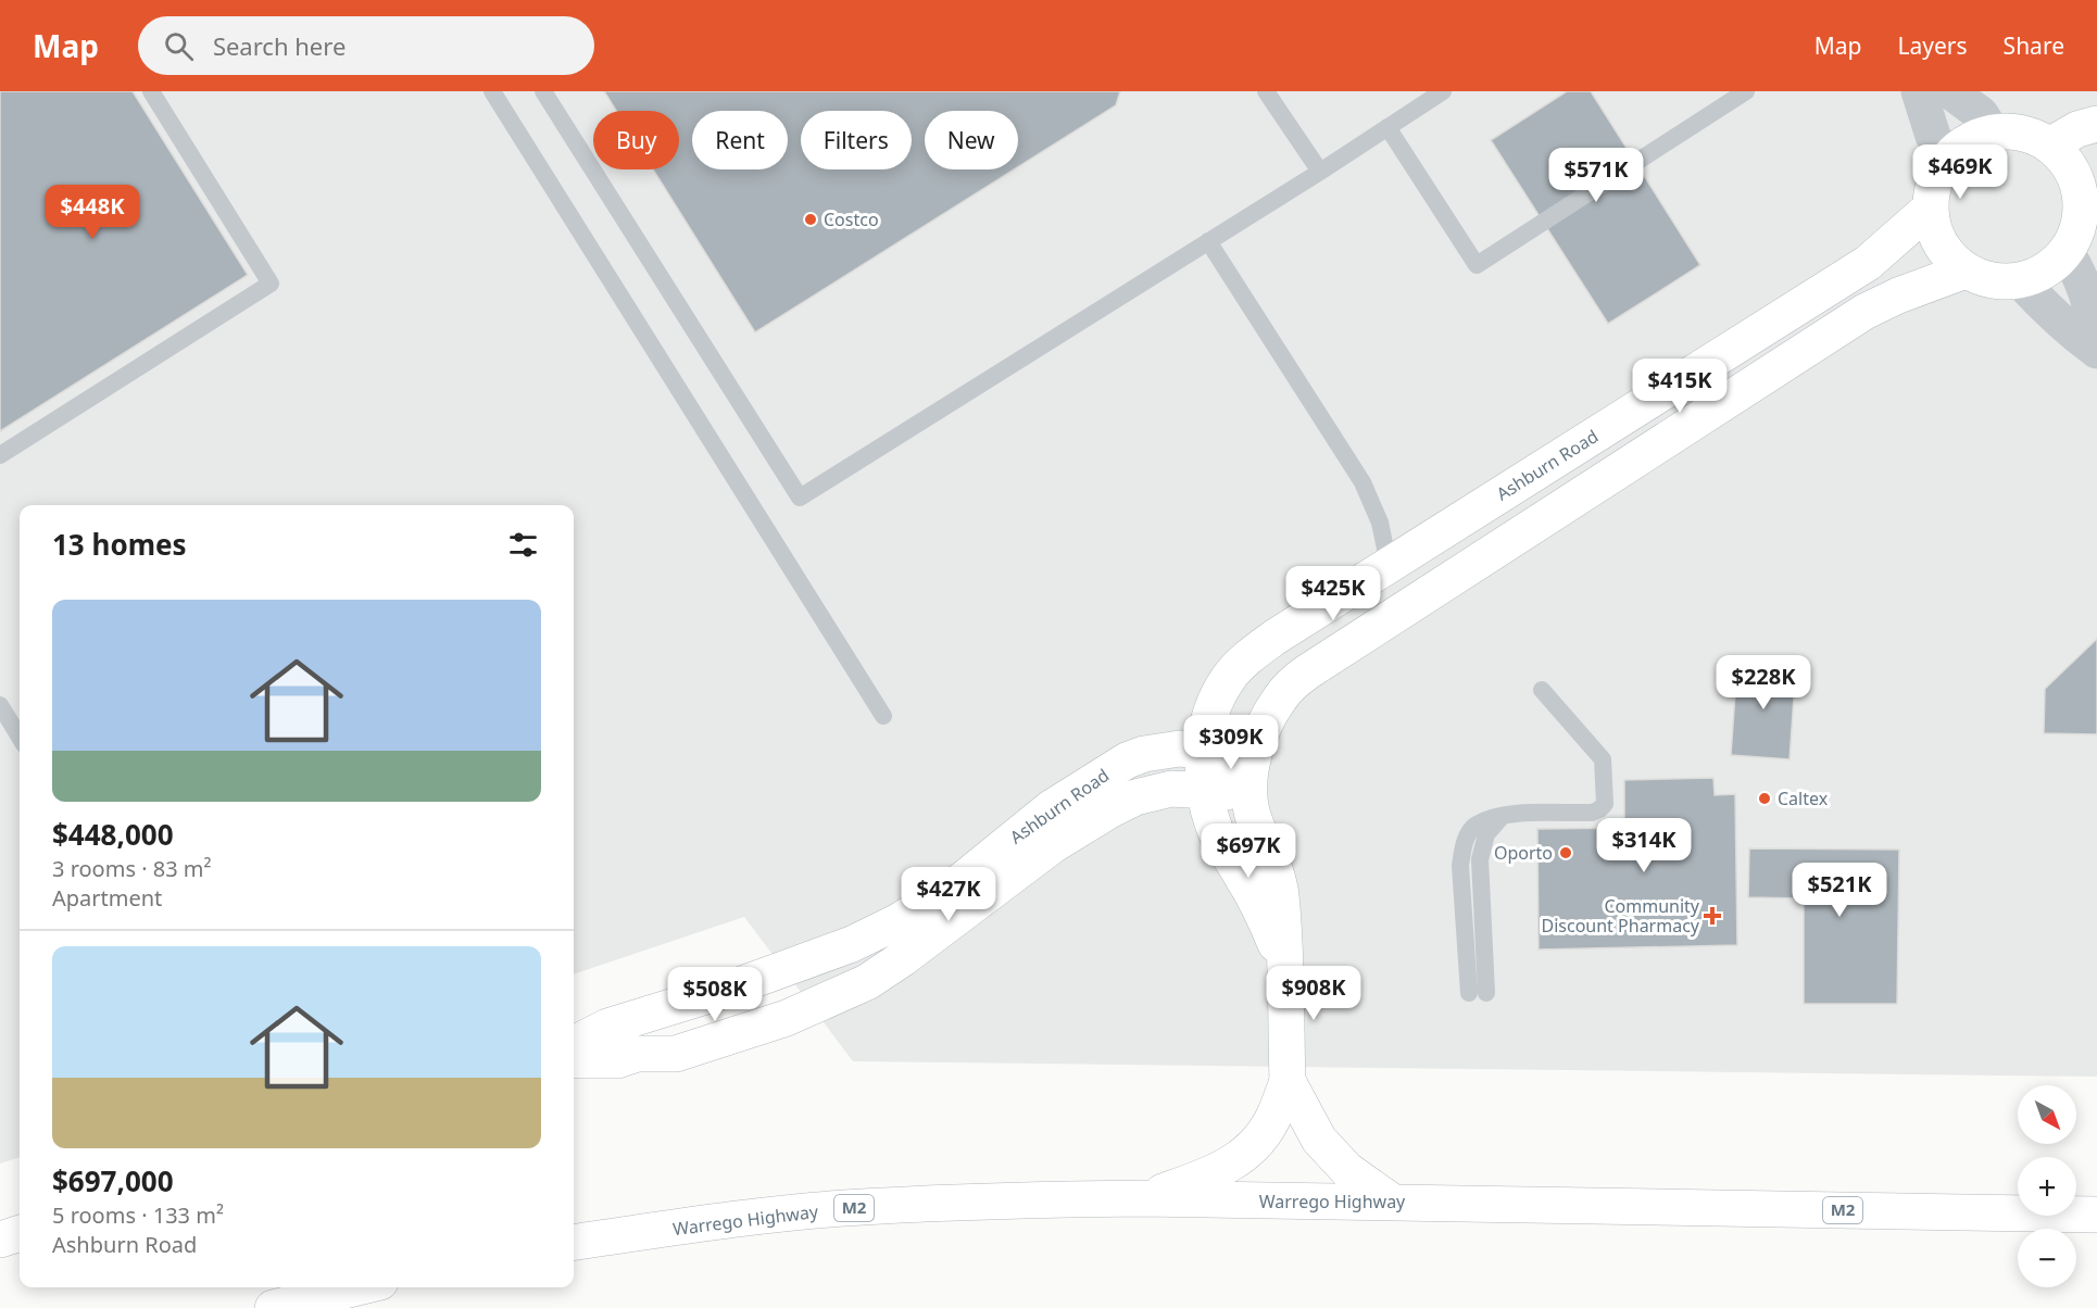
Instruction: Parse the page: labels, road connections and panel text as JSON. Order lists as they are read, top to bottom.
{
  "streets": {
    "main road": ["Ashburn Road", "Warrego Highway", "M2"]
  },
  "places": {
    "other": ["Costco", "Caltex", "Oporto"],
    "health": ["Community Discount Pharmacy"]
  },
  "north": "bottom right",
  "page": {
    "header": "Map",
    "search": "Search here",
    "nav": ["Map", "Layers", "Share"],
    "chip": [
      "Buy",
      "Rent",
      "Filters",
      "New"
    ],
    "price": [
      "$469K",
      "$571K",
      "$448K",
      "$415K",
      "$425K",
      "$228K",
      "$309K",
      "$314K",
      "$697K",
      "$521K",
      "$427K",
      "$908K",
      "$508K"
    ],
    "heading": "13 homes",
    "list": [
      {
        "name": "$448,000",
        "note": "3 rooms · 83 m² · Apartment"
      },
      {
        "name": "$697,000",
        "note": "5 rooms · 133 m² · Ashburn Road"
      }
    ],
    "map_buttons": ["+", "−"]
  }
}
